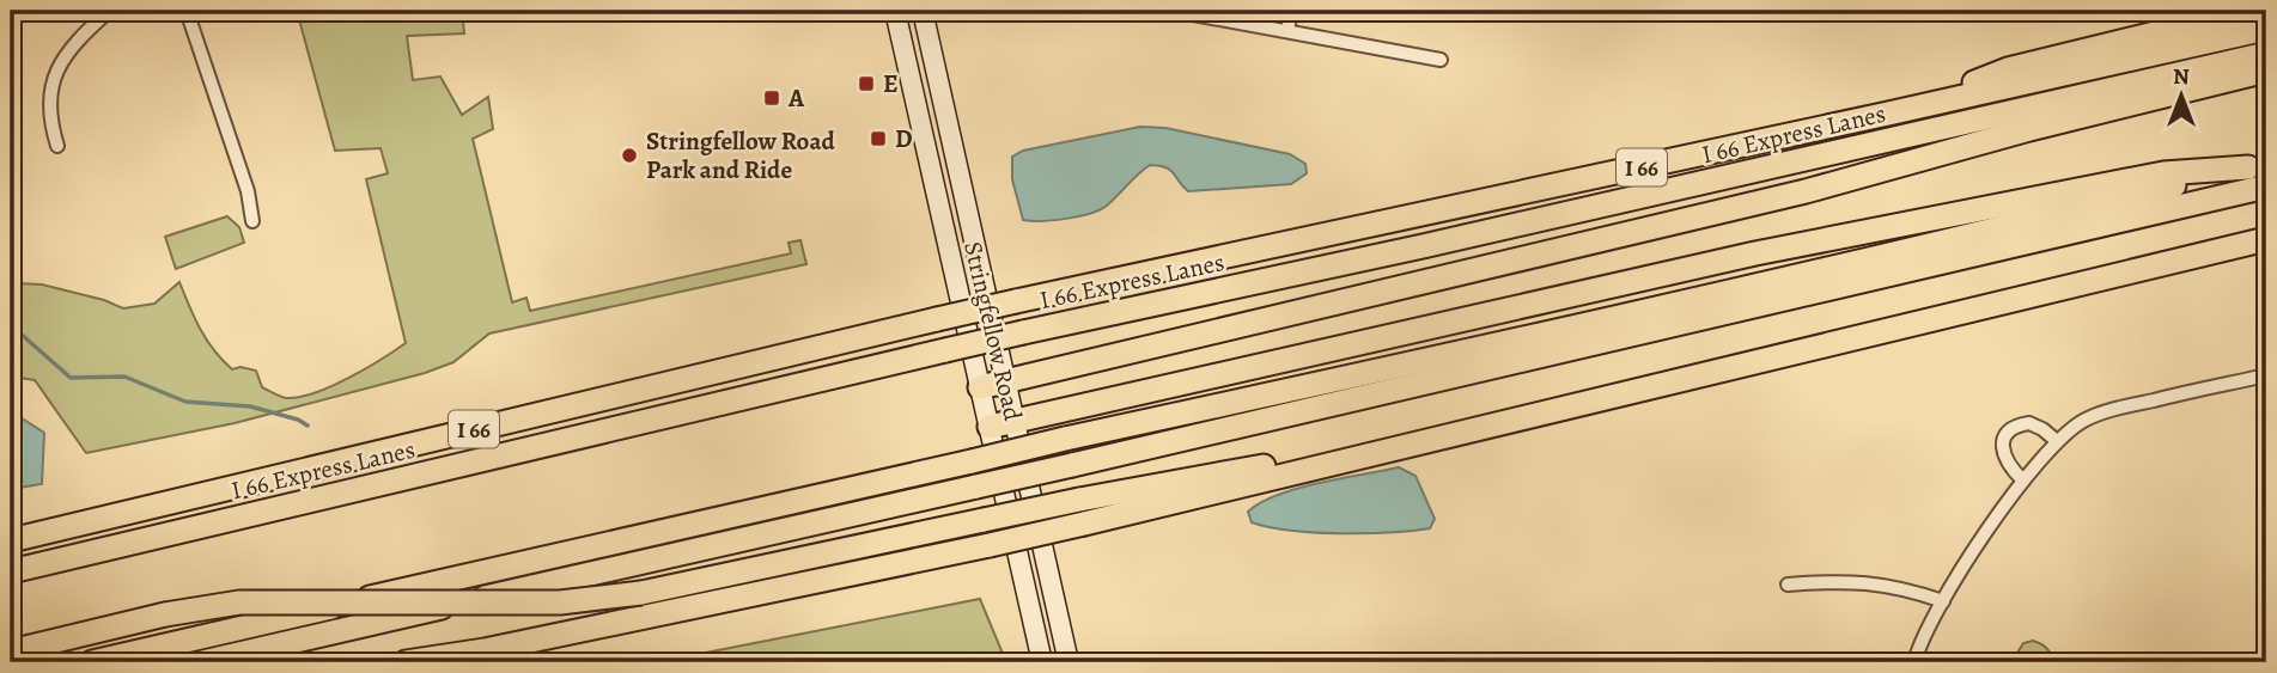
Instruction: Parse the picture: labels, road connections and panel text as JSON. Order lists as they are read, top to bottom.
{
  "streets": {
    "highway": ["I 66 Express Lanes", "I 66"],
    "main road": ["Stringfellow Road"]
  },
  "places": {
    "transit": ["E", "A", "D"],
    "other": ["Stringfellow Road Park and Ride"]
  },
  "north": "top"
}
